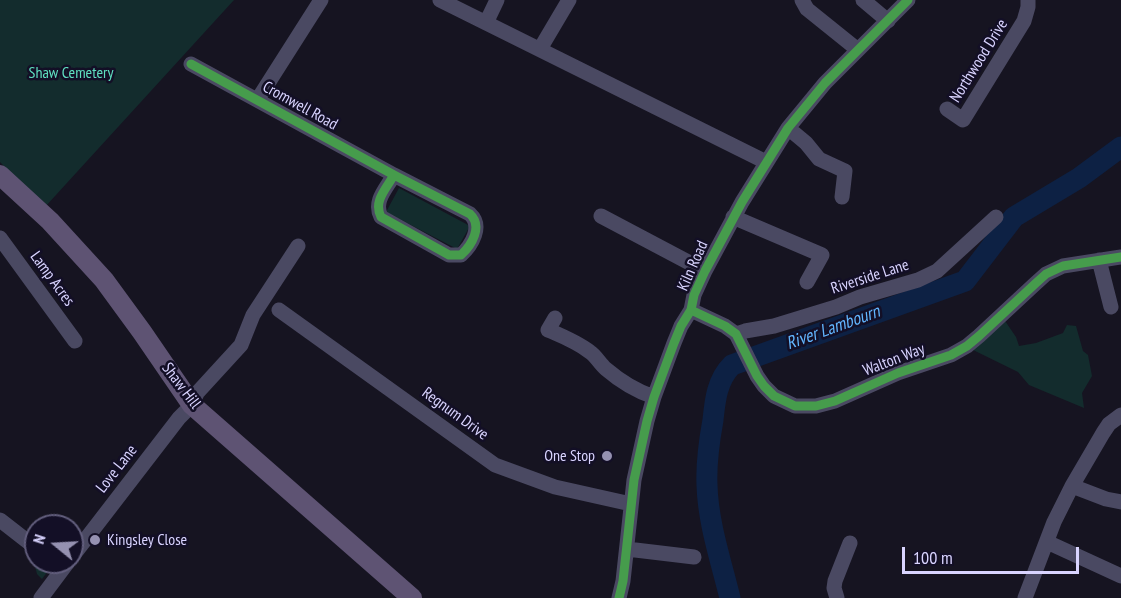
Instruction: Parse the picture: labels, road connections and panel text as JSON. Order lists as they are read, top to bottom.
{
  "streets": {
    "main road": ["Shaw Hill"],
    "street": [
      "Northwood Drive",
      "Cromwell Road",
      "Kiln Road",
      "Riverside Lane",
      "Lamp Acres",
      "Walton Way",
      "Regnum Drive",
      "Love Lane"
    ]
  },
  "crossings": [
    ["Kiln Road", "Regnum Drive"],
    ["Riverside Lane", "Walton Way"],
    ["Shaw Hill", "Love Lane"]
  ],
  "water": ["River Lambourn"],
  "parks": ["Shaw Cemetery"],
  "places": ["One Stop", "Kingsley Close"],
  "scale_bar": "100 m",
  "north": "left"
}
